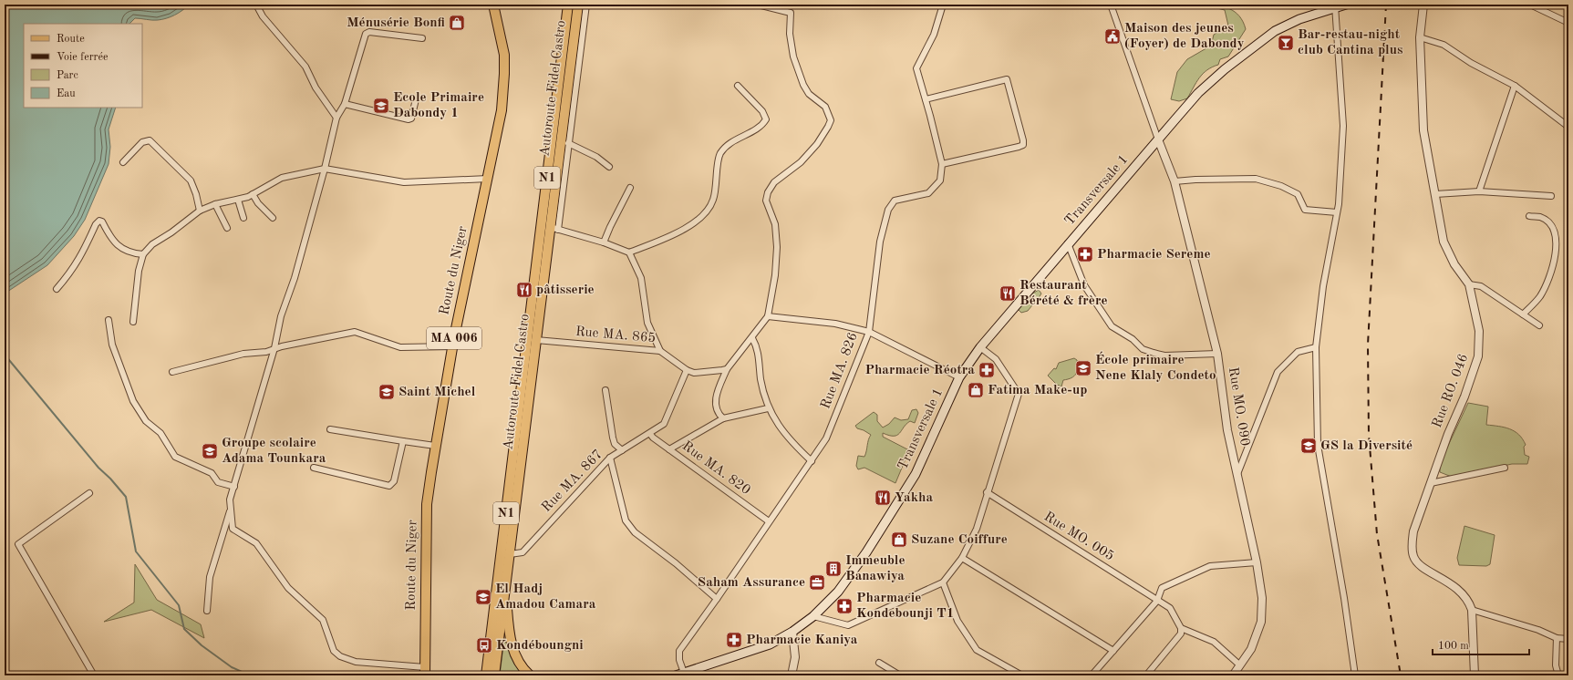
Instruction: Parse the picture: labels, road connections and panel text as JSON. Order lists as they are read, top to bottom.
{
  "streets": {
    "main road": [
      "Autoroute Fidel Castro",
      "N1",
      "Transversale 1",
      "Route du Niger",
      "MA 006"
    ],
    "street": [
      "Rue MA. 865",
      "Rue MA. 826",
      "Rue RO. 046",
      "Rue MO. 090",
      "Rue MA. 820",
      "Rue MA. 867",
      "Rue MO. 005"
    ]
  },
  "crossings": [
    ["Autoroute Fidel Castro", "Rue MA. 865"],
    ["Autoroute Fidel Castro", "Rue MA. 867"],
    ["Transversale 1", "Rue MA. 826"],
    ["Transversale 1", "Rue MO. 090"],
    ["Rue MA. 865", "Rue MA. 867"],
    ["Rue MA. 826", "Rue MA. 820"],
    ["Rue MA. 820", "Rue MA. 867"]
  ],
  "places": {
    "shop": ["Ménusérie Bonfi", "Fatima Make-up", "Suzane Coiffure"],
    "public building": ["Maison des jeunes (Foyer) de Dabondy"],
    "bar": ["Bar-restau-night club Cantina plus"],
    "school or university": [
      "Ecole Primaire Dabondy 1",
      "École primaire Nene Klaly Condeto",
      "Saint Michel",
      "GS la Diversité",
      "Groupe scolaire Adama Tounkara",
      "El Hadj Amadou Camara"
    ],
    "pharmacy": [
      "Pharmacie Sereme",
      "Pharmacie Réotra",
      "Pharmacie Kondebounji T1",
      "Pharmacie Kaniya"
    ],
    "restaurant": ["pâtisserie", "Restaurant Bérété & frère", "Yakha"],
    "building": ["Immeuble Banawiya"],
    "office": ["Saham Assurance"],
    "bus stop": ["Kondéboungni"]
  },
  "legend": [
    "Route",
    "Voie ferrée",
    "Parc",
    "Eau"
  ],
  "scale_bar": "100 m"
}
